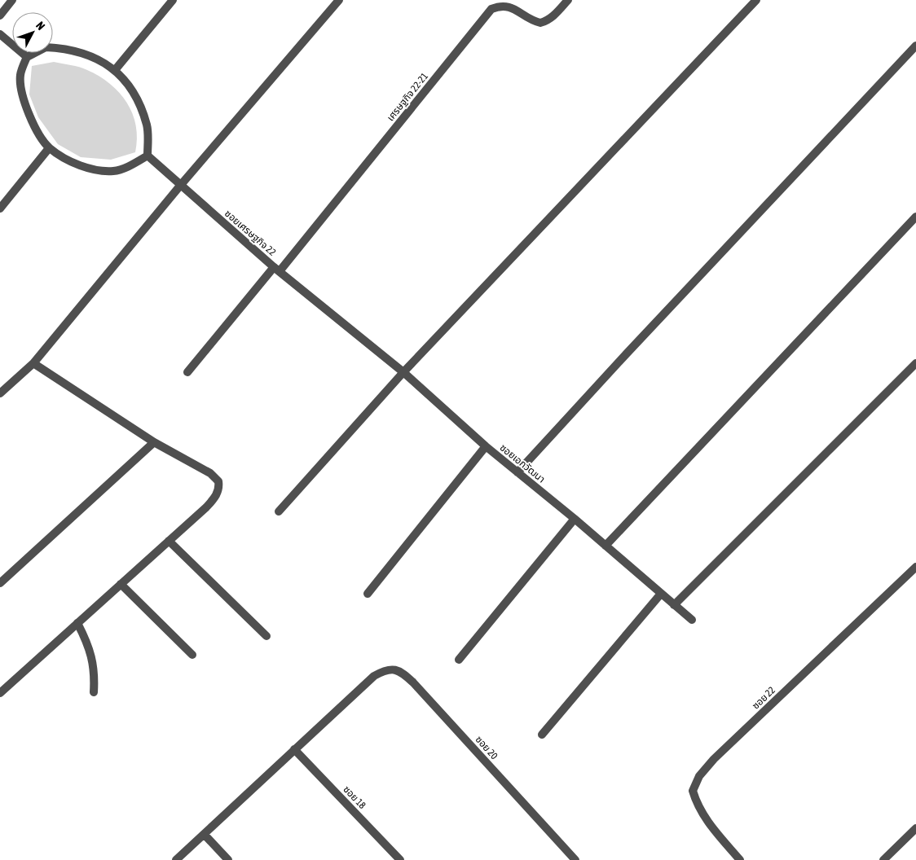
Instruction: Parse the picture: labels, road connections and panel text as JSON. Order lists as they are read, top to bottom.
{
  "streets": {
    "street": [
      "เศรษฐกิจ 22-21",
      "ซอยเศรษฐกิจ 22",
      "ซอยเอกวัฒนา",
      "ซอย 22",
      "ซอย 20",
      "ซอย 18"
    ]
  },
  "crossings": [
    ["เศรษฐกิจ 22-21", "ซอยเศรษฐกิจ 22"],
    ["ซอยเศรษฐกิจ 22", "ซอยเอกวัฒนา"],
    ["ซอย 20", "ซอย 18"]
  ],
  "north": "top right"
}
